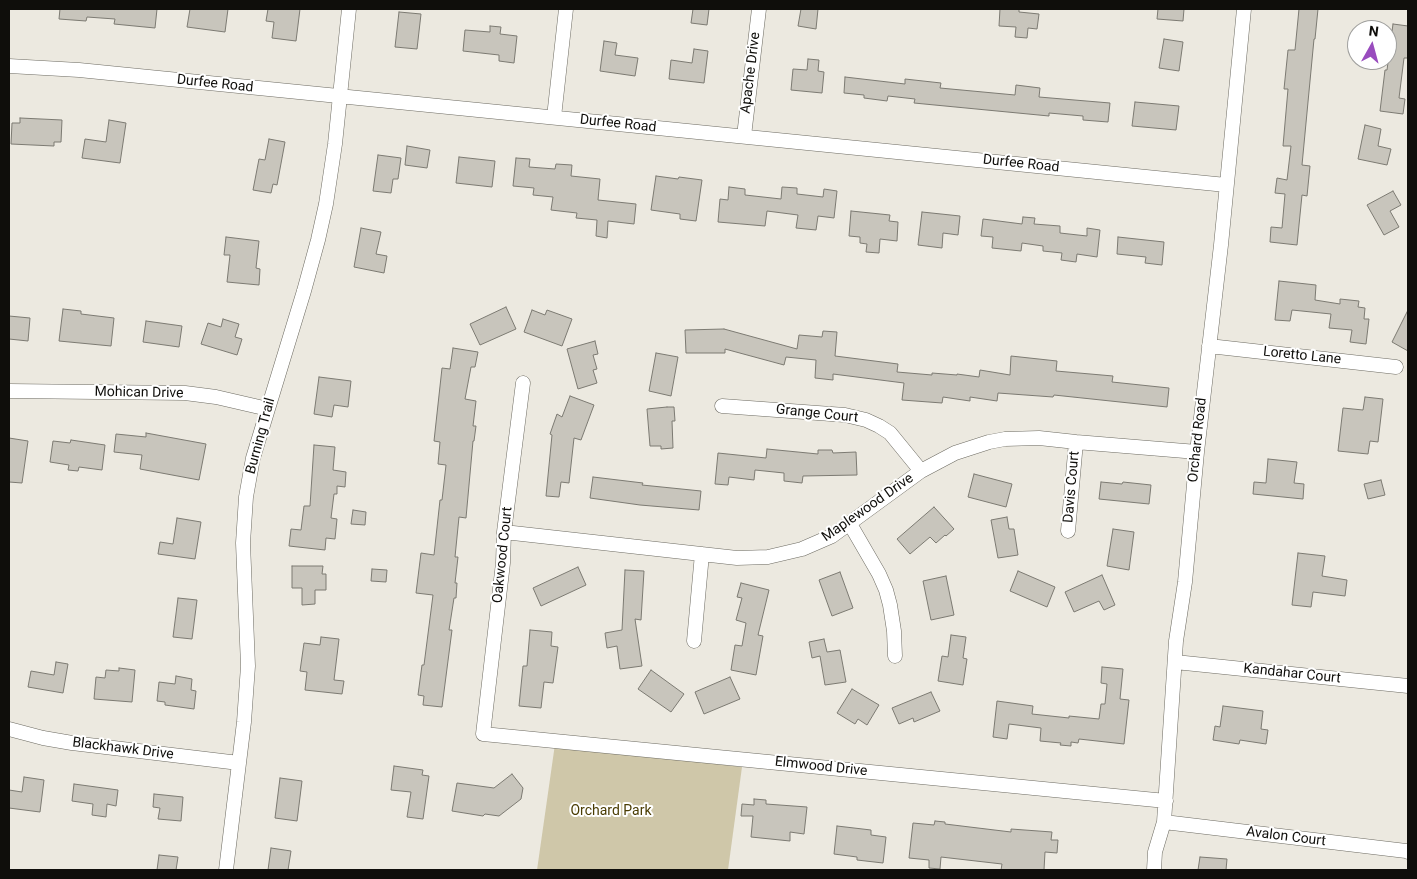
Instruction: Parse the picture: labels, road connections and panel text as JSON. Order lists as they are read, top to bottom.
{
  "streets": {
    "street": [
      "Apache Drive",
      "Durfee Road",
      "Loretto Lane",
      "Mohican Drive",
      "Grange Court",
      "Burning Trail",
      "Orchard Road",
      "Davis Court",
      "Maplewood Drive",
      "Oakwood Court",
      "Kandahar Court",
      "Blackhawk Drive",
      "Elmwood Drive",
      "Avalon Court"
    ]
  },
  "crossings": [
    ["Apache Drive", "Durfee Road"],
    ["Durfee Road", "Burning Trail"],
    ["Durfee Road", "Orchard Road"],
    ["Loretto Lane", "Orchard Road"],
    ["Mohican Drive", "Burning Trail"],
    ["Grange Court", "Maplewood Drive"],
    ["Burning Trail", "Blackhawk Drive"],
    ["Orchard Road", "Maplewood Drive"],
    ["Orchard Road", "Kandahar Court"],
    ["Orchard Road", "Elmwood Drive"],
    ["Orchard Road", "Avalon Court"],
    ["Davis Court", "Maplewood Drive"],
    ["Maplewood Drive", "Oakwood Court"],
    ["Oakwood Court", "Elmwood Drive"]
  ],
  "parks": ["Orchard Park"],
  "north": "top"
}
